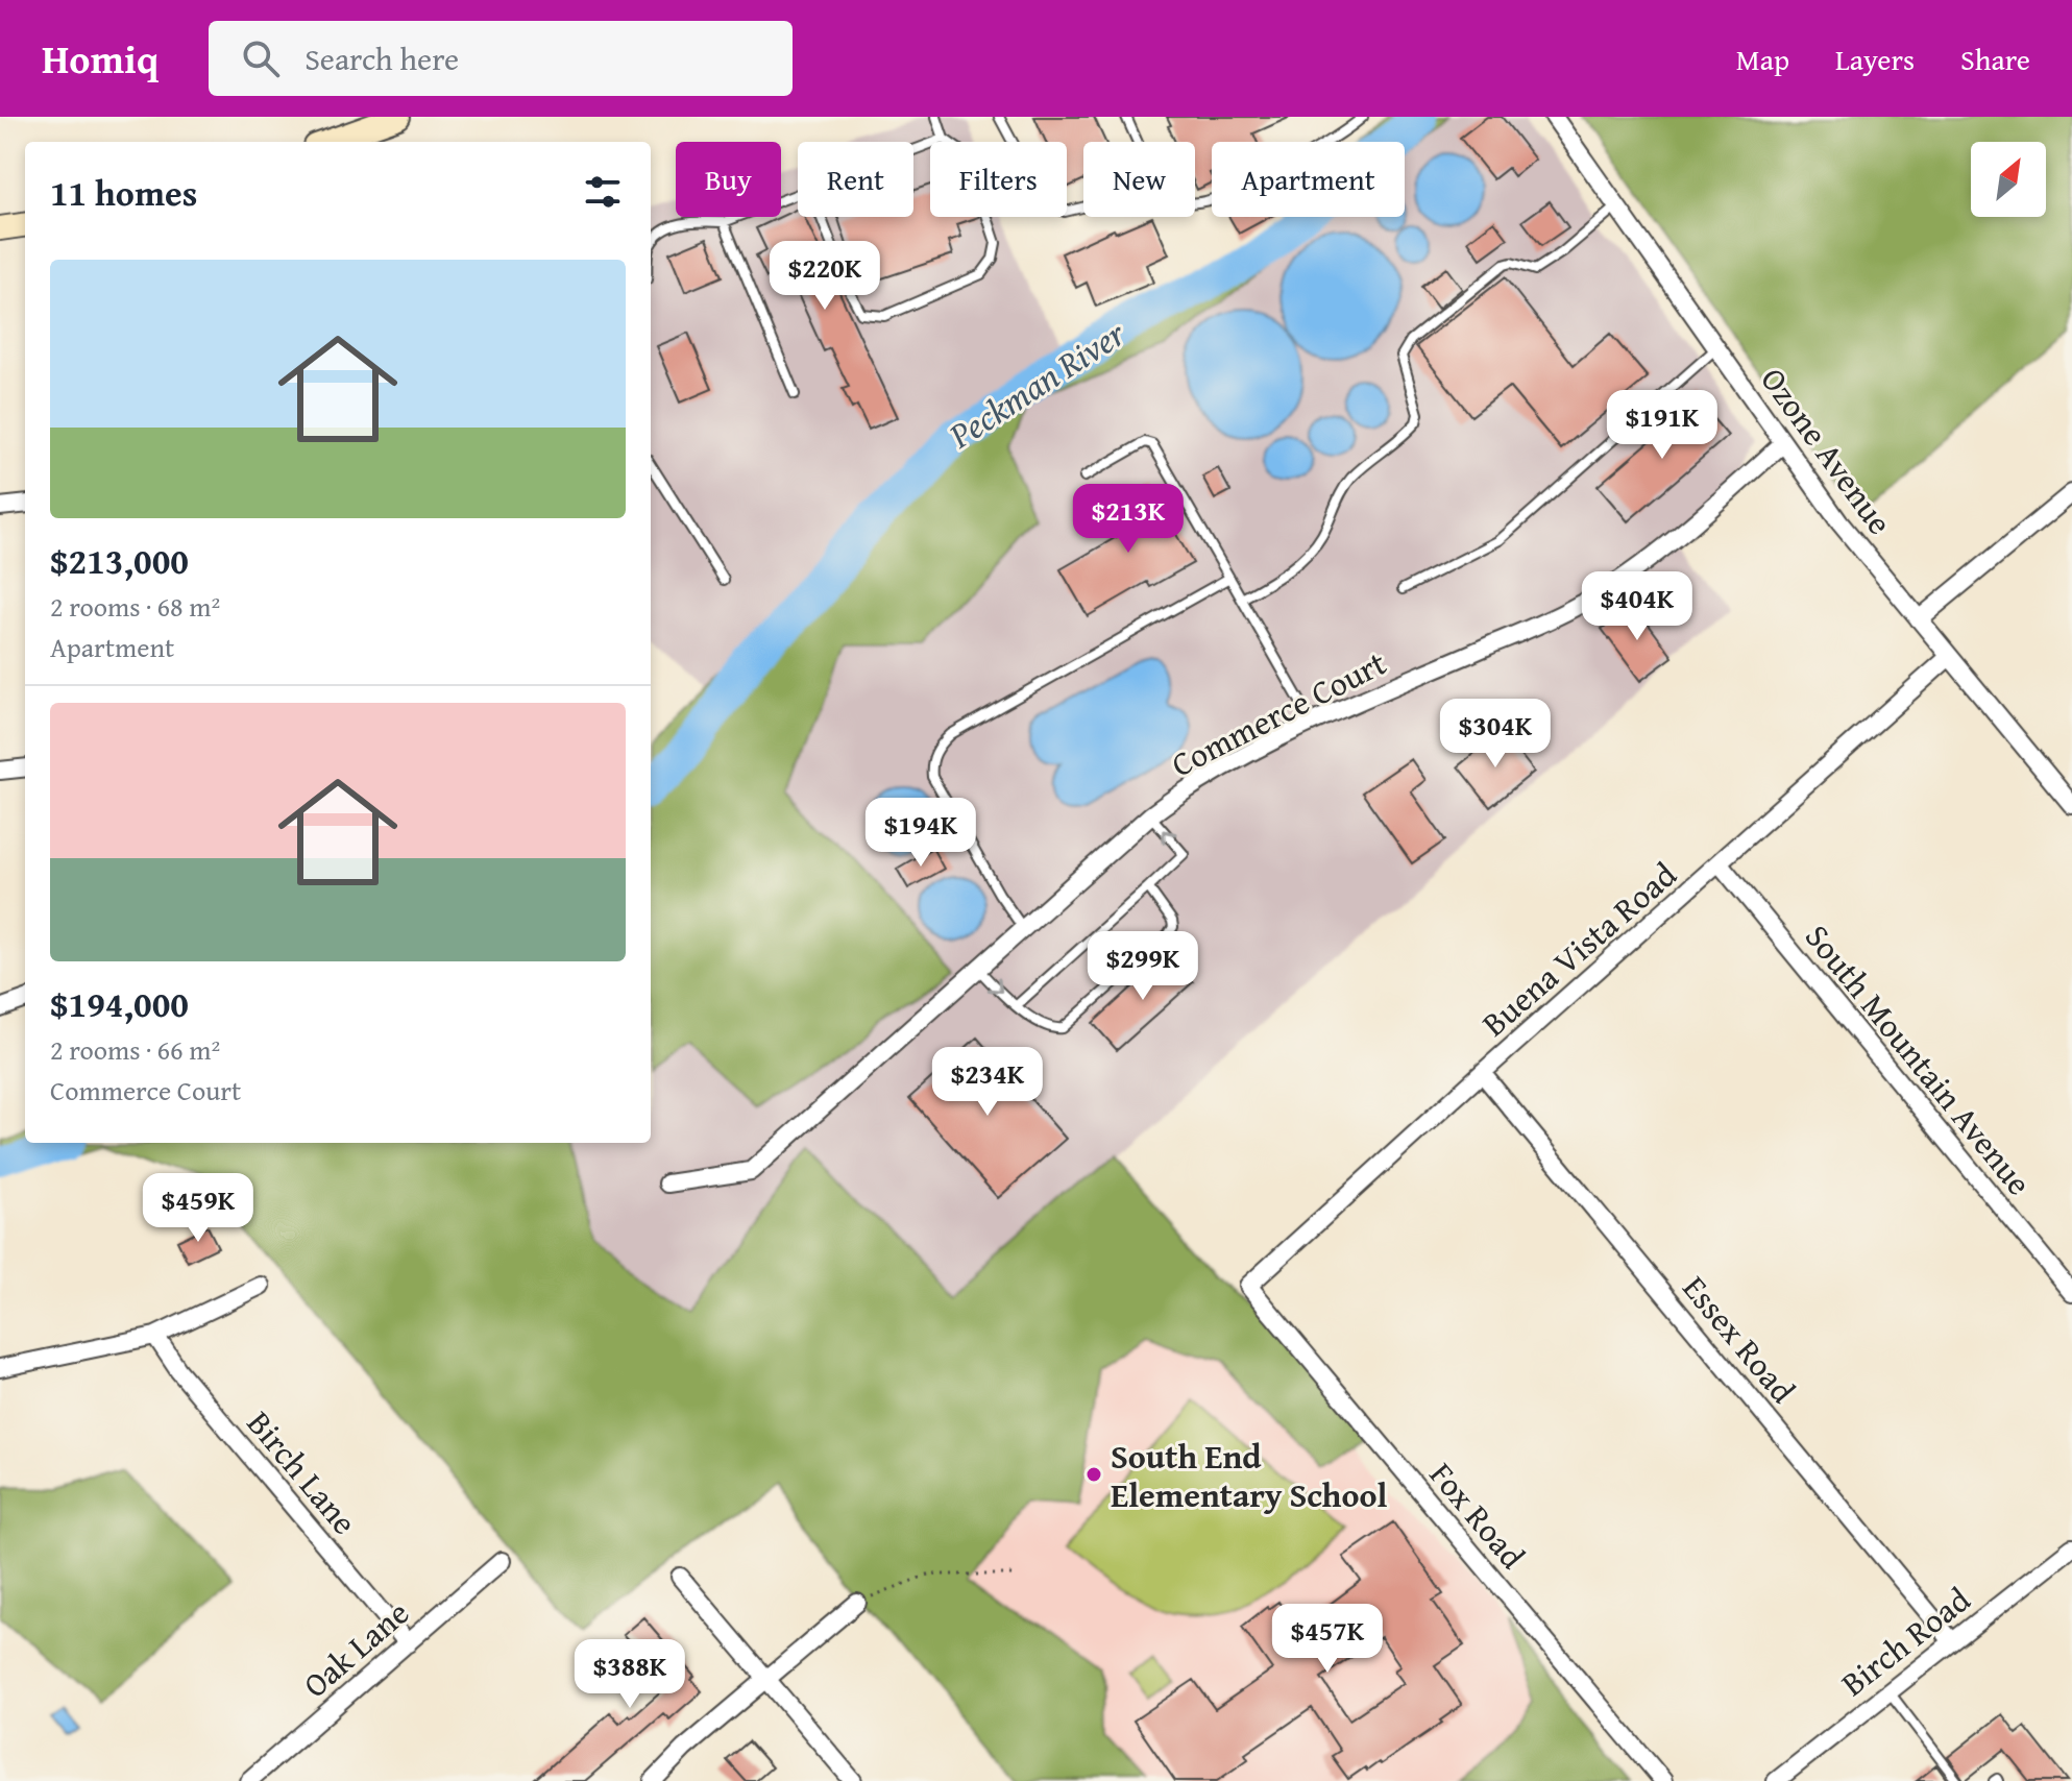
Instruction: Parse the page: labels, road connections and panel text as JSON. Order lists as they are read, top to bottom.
{
  "streets": {
    "street": [
      "Ozone Avenue",
      "Commerce Court",
      "Buena Vista Road",
      "South Mountain Avenue",
      "Essex Road",
      "Birch Lane",
      "Fox Road",
      "Birch Road",
      "Oak Lane"
    ]
  },
  "crossings": [
    ["Ozone Avenue", "Commerce Court"],
    ["Ozone Avenue", "Buena Vista Road"],
    ["Buena Vista Road", "South Mountain Avenue"],
    ["Buena Vista Road", "Essex Road"],
    ["Buena Vista Road", "Fox Road"],
    ["Essex Road", "Birch Road"],
    ["Birch Lane", "Oak Lane"]
  ],
  "water": ["Peckman River"],
  "places": ["South End Elementary School"],
  "north": "top right",
  "page": {
    "header": "Homiq",
    "search": "Search here",
    "nav": ["Map", "Layers", "Share"],
    "chip": [
      "Buy",
      "Rent",
      "Filters",
      "New",
      "Apartment"
    ],
    "heading": "11 homes",
    "price": [
      "$220K",
      "$191K",
      "$213K",
      "$404K",
      "$304K",
      "$194K",
      "$299K",
      "$234K",
      "$459K",
      "$457K",
      "$388K"
    ],
    "list": [
      {
        "name": "$213,000",
        "note": "2 rooms · 68 m² · Apartment"
      },
      {
        "name": "$194,000",
        "note": "2 rooms · 66 m² · Commerce Court"
      }
    ]
  }
}
